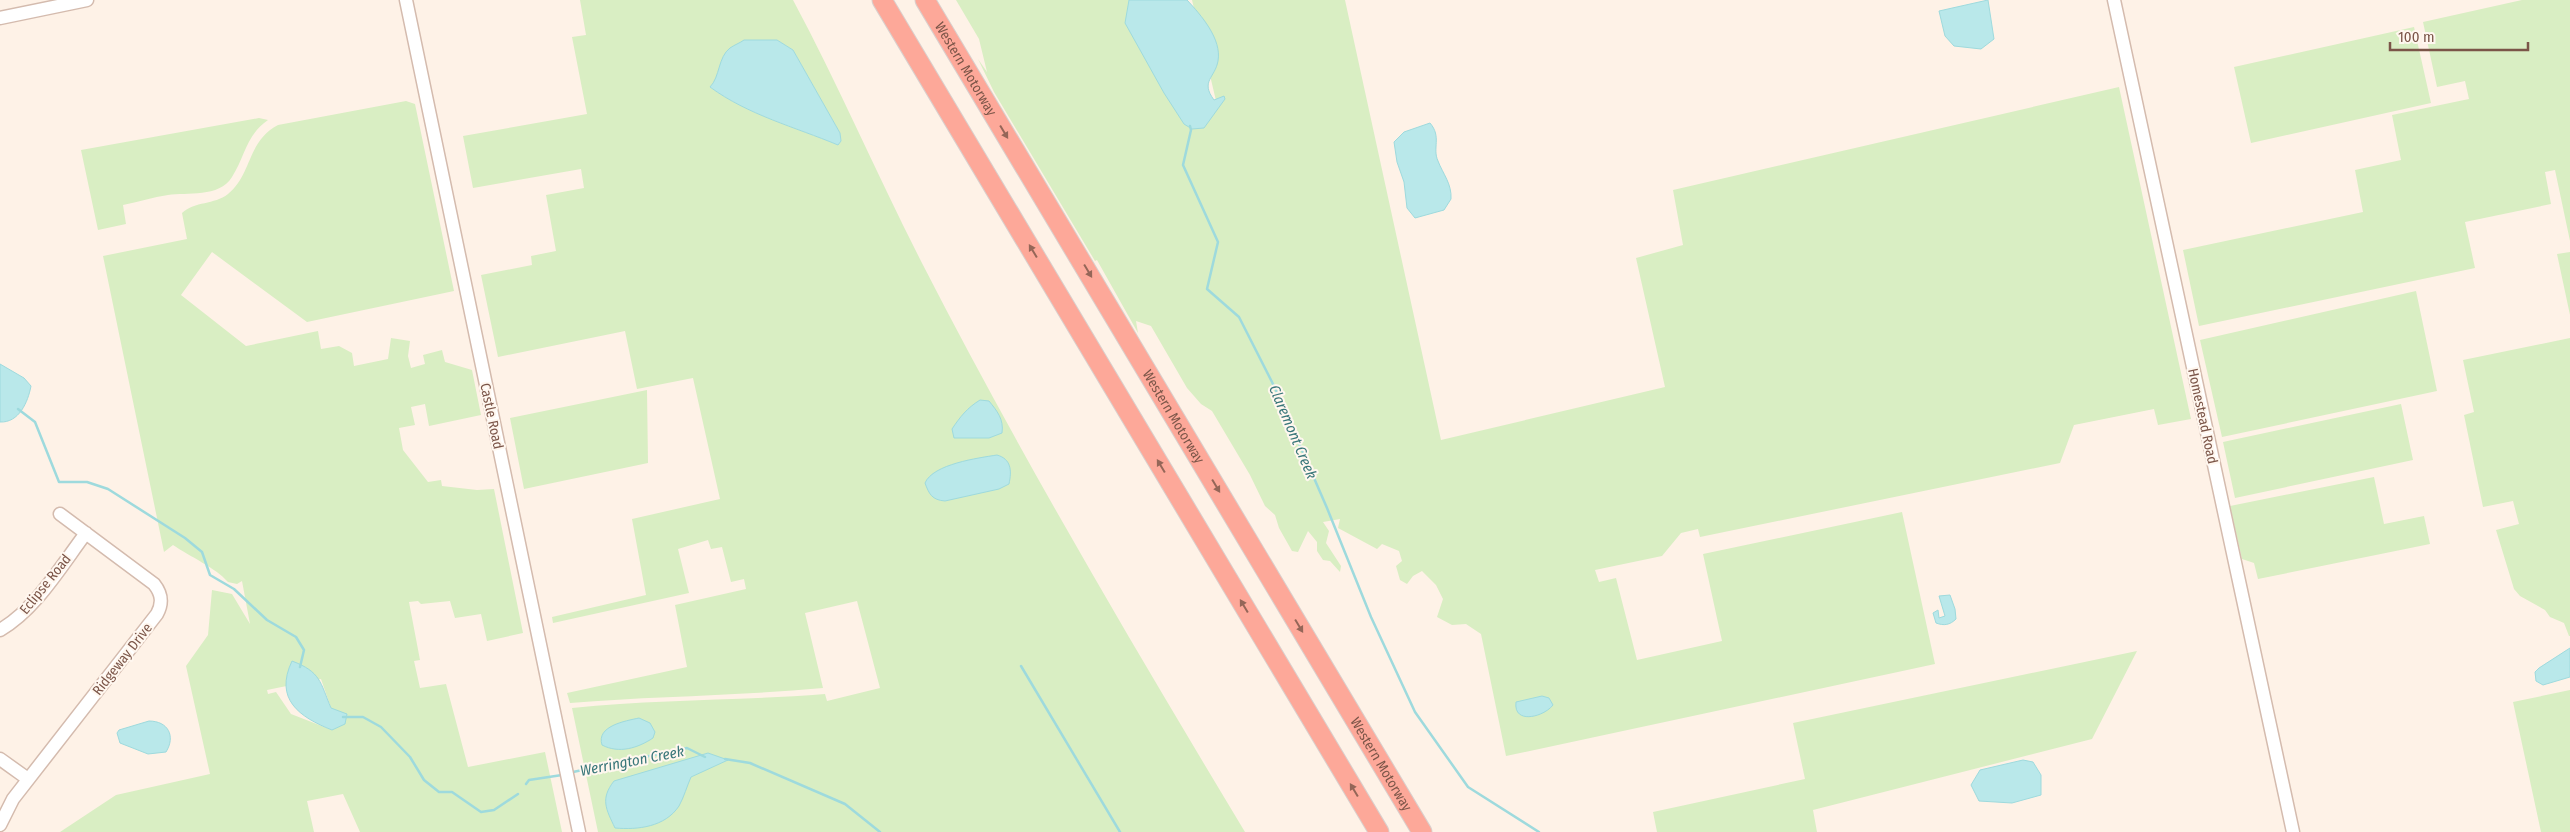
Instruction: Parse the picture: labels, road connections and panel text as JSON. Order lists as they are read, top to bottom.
{
  "streets": {
    "highway": ["Western Motorway"],
    "street": [
      "Castle Road",
      "Homestead Road",
      "Eclipse Road",
      "Ridgeway Drive"
    ]
  },
  "crossings": [
    ["Eclipse Road", "Ridgeway Drive"]
  ],
  "water": ["Claremont Creek", "Werrington Creek"],
  "scale_bar": "100 m"
}
